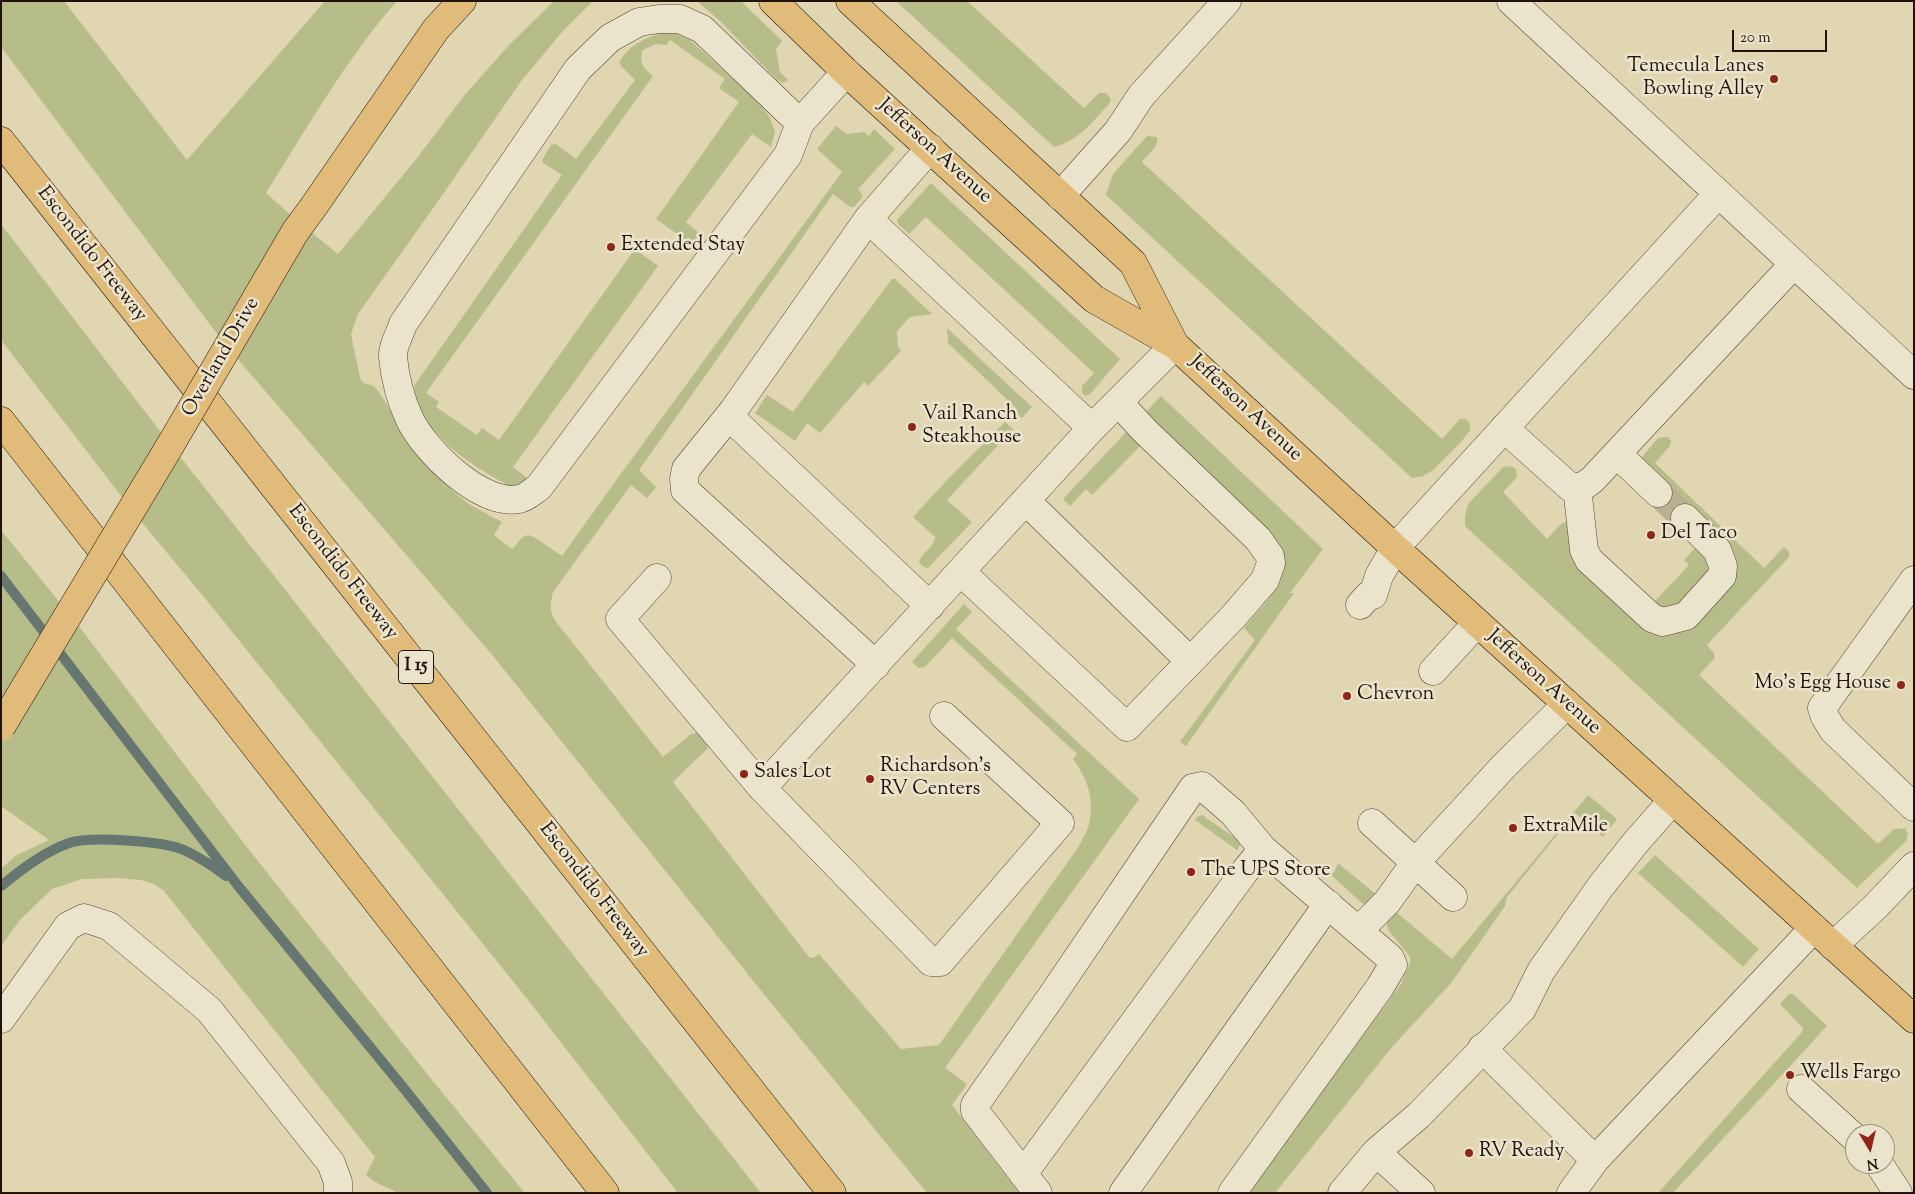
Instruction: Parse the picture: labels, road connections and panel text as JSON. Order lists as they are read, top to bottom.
{
  "streets": {
    "main road": [
      "Jefferson Avenue",
      "Escondido Freeway",
      "Overland Drive",
      "I 15"
    ]
  },
  "places": [
    "Temecula Lanes Bowling Alley",
    "Extended Stay",
    "Vail Ranch Steakhouse",
    "Del Taco",
    "Mo's Egg House",
    "Chevron",
    "Sales Lot",
    "Richardson's RV Centers",
    "ExtraMile",
    "The UPS Store",
    "Wells Fargo",
    "RV Ready"
  ],
  "scale_bar": "20 m",
  "north": "bottom"
}
